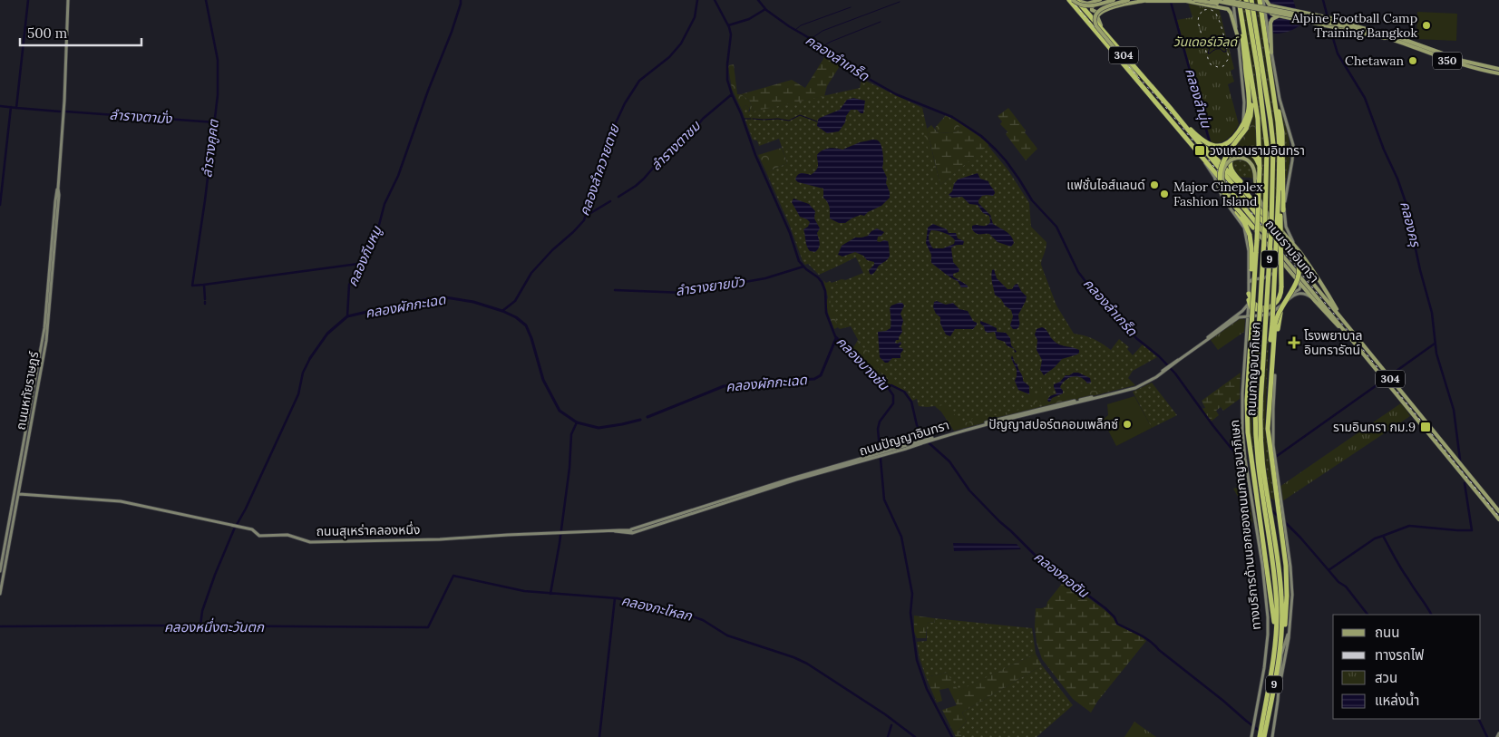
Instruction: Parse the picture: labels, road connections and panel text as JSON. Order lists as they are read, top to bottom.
{
  "streets": {
    "highway": [
      "304",
      "ถนนรามอินทรา",
      "9",
      "ถนนกาญจนาภิเษก"
    ],
    "main road": [
      "350",
      "ถนนหทัยราษฎร์",
      "ถนนปัญญาอินทรา",
      "ทางบริการด้านนอกของถนนกาญจนาภิเษก",
      "ถนนสุเหร่าคลองหนึ่ง"
    ]
  },
  "crossings": [
    ["350", "ถนนกาญจนาภิเษก"],
    ["ถนนรามอินทรา", "ทางบริการด้านนอกของถนนกาญจนาภิเษก"],
    ["ถนนหทัยราษฎร์", "ถนนสุเหร่าคลองหนึ่ง"],
    ["ถนนปัญญาอินทรา", "ทางบริการด้านนอกของถนนกาญจนาภิเษก"],
    ["ถนนปัญญาอินทรา", "ถนนสุเหร่าคลองหนึ่ง"]
  ],
  "water": [
    "คลองลำเกร็ด",
    "คลองลำนุ่น",
    "ลำรางตามั่ง",
    "ลำรางตาชม",
    "ลำรางคูคต",
    "คลองลำควายตาย",
    "คลองครุ",
    "คลองกีบหมู",
    "ลำรางยายบัว",
    "คลองผักกะเฉด",
    "คลองบางชัน",
    "คลองคอตัน",
    "คลองกะโหลก",
    "คลองหนึ่งตะวันตก"
  ],
  "parks": ["วันเดอร์เวิลด์"],
  "places": {
    "other": [
      "Alpine Football Camp Training Bangkok",
      "Chetawan",
      "แฟชั่นไอส์แลนด์",
      "Major Cineplex Fashion Island",
      "ปัญญาสปอร์ตคอมเพล็กซ์"
    ],
    "transit": ["วงแหวนรามอินทรา", "รามอินทรา กม.9"],
    "health": ["โรงพยาบาล อินทรารัตน์"]
  },
  "legend": [
    "ถนน",
    "ทางรถไฟ",
    "สวน",
    "แหล่งน้ำ"
  ],
  "scale_bar": "500 m"
}
